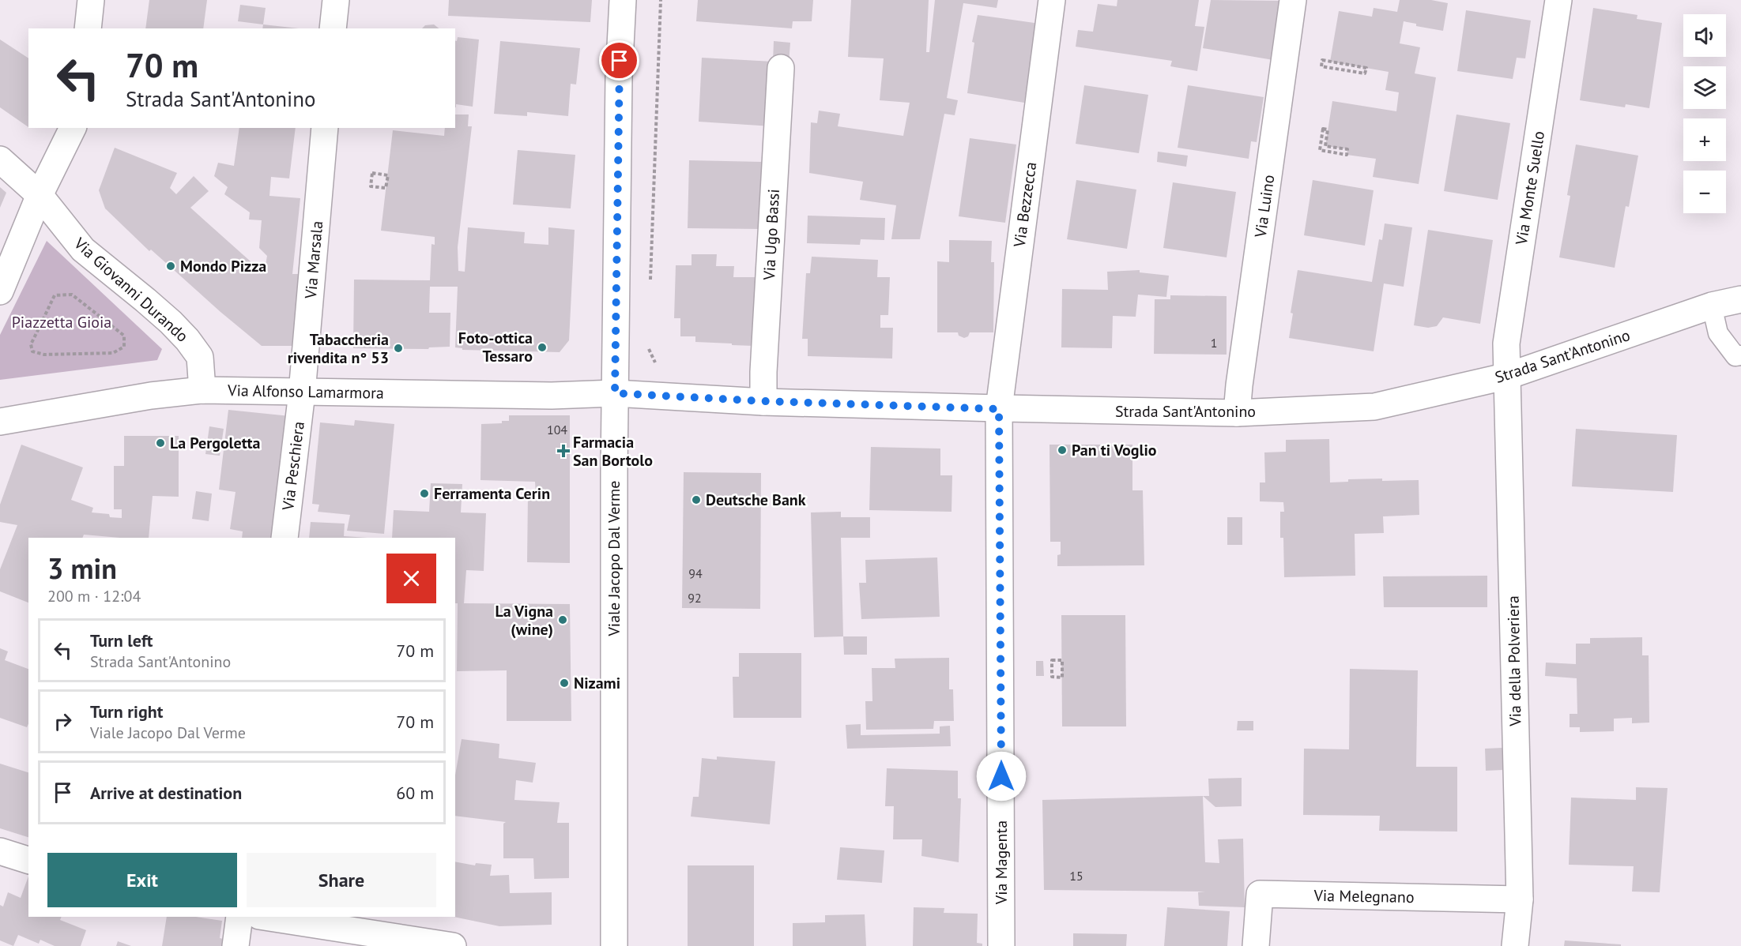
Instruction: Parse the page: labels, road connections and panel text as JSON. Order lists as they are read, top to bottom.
{
  "streets": {
    "street": [
      "Via Monte Suello",
      "Via Bezzecca",
      "Via Luino",
      "Via Ugo Bassi",
      "Via Marsala",
      "Via Giovanni Durando",
      "Strada Sant'Antonino",
      "Via Alfonso Lamarmora",
      "Via Peschiera",
      "Viale Jacopo Dal Verme",
      "Via della Polveriera",
      "Via Magenta",
      "Via Melegnano"
    ]
  },
  "crossings": [
    ["Via Monte Suello", "Strada Sant'Antonino"],
    ["Via Monte Suello", "Via della Polveriera"],
    ["Via Bezzecca", "Strada Sant'Antonino"],
    ["Via Bezzecca", "Via Magenta"],
    ["Via Luino", "Strada Sant'Antonino"],
    ["Via Ugo Bassi", "Strada Sant'Antonino"],
    ["Via Marsala", "Via Alfonso Lamarmora"],
    ["Via Marsala", "Via Peschiera"],
    ["Via Giovanni Durando", "Via Alfonso Lamarmora"],
    ["Strada Sant'Antonino", "Via Alfonso Lamarmora"],
    ["Strada Sant'Antonino", "Viale Jacopo Dal Verme"],
    ["Strada Sant'Antonino", "Via della Polveriera"],
    ["Strada Sant'Antonino", "Via Magenta"],
    ["Via Alfonso Lamarmora", "Via Peschiera"],
    ["Via Alfonso Lamarmora", "Viale Jacopo Dal Verme"],
    ["Via della Polveriera", "Via Melegnano"]
  ],
  "parks": ["Piazzetta Gioia"],
  "places": {
    "other": [
      "Mondo Pizza",
      "Foto-ottica Tessaro",
      "Tabaccheria rivendita n° 53",
      "La Pergoletta",
      "Pan ti Voglio",
      "Ferramenta Cerin",
      "Deutsche Bank",
      "La Vigna (wine)",
      "Nizami"
    ],
    "health": ["Farmacia San Bortolo"]
  },
  "house_numbers": [
    "1",
    "104",
    "94",
    "92",
    "15"
  ],
  "page": {
    "map_buttons": ["+", "−"],
    "turn": ["70 m", "Strada Sant'Antonino"],
    "heading": ["3 min", "200 m · 12:04"],
    "list": [
      {
        "name": "Turn left",
        "note": "Strada Sant'Antonino",
        "value": "70 m"
      },
      {
        "name": "Turn right",
        "note": "Viale Jacopo Dal Verme",
        "value": "70 m"
      },
      {
        "name": "Arrive at destination",
        "value": "60 m"
      }
    ],
    "buttons": ["Exit", "Share"]
  }
}
